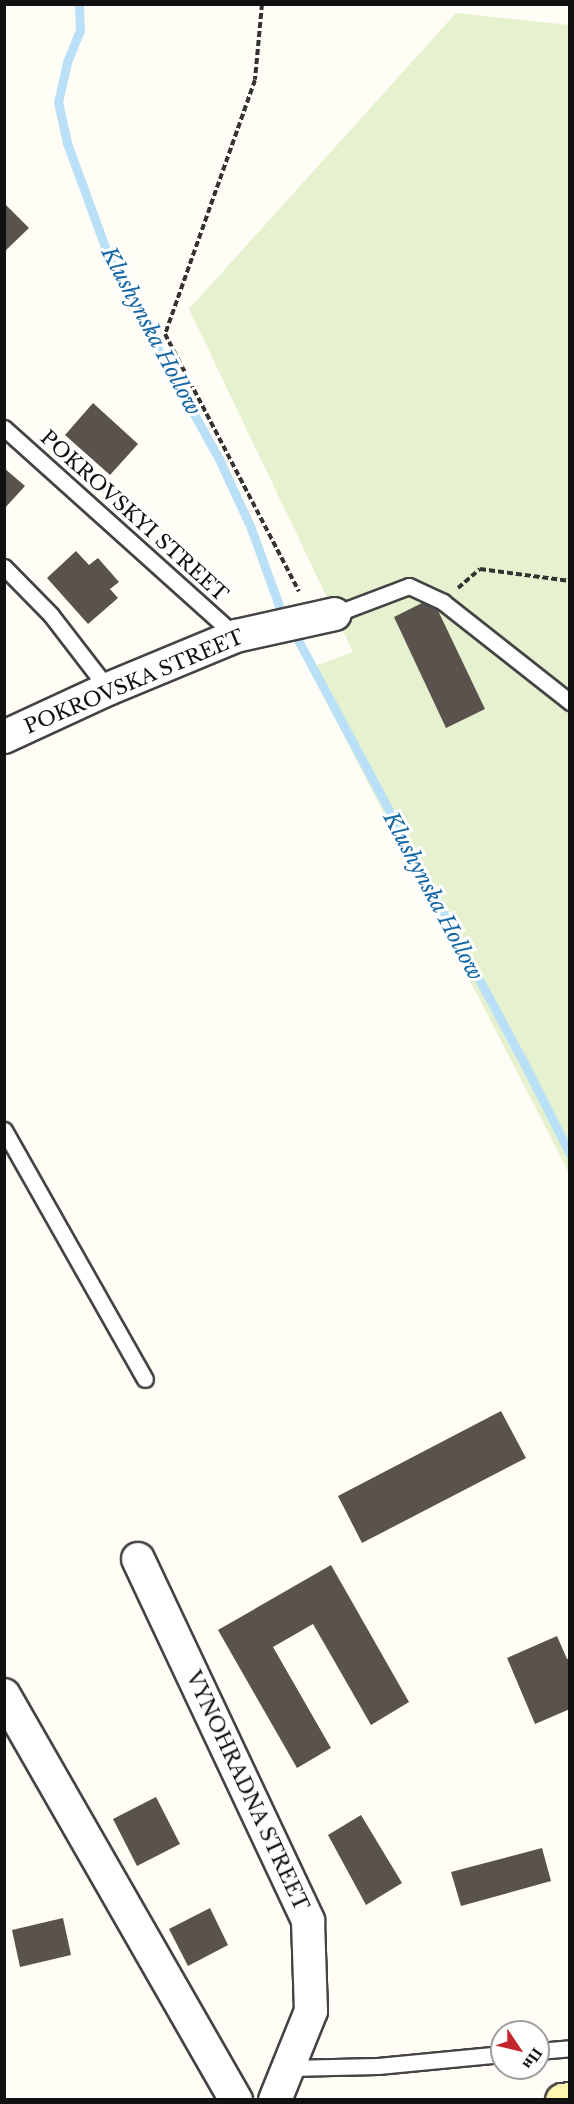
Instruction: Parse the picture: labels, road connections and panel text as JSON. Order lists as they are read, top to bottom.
{
  "streets": {
    "street": ["POKROVSKA STREET", "VYNOHRADNA STREET"],
    "lane": ["POKROVSKYI STREET"]
  },
  "crossings": [
    ["POKROVSKYI STREET", "POKROVSKA STREET"]
  ],
  "water": ["Klushynska Hollow"],
  "north": "bottom right"
}
